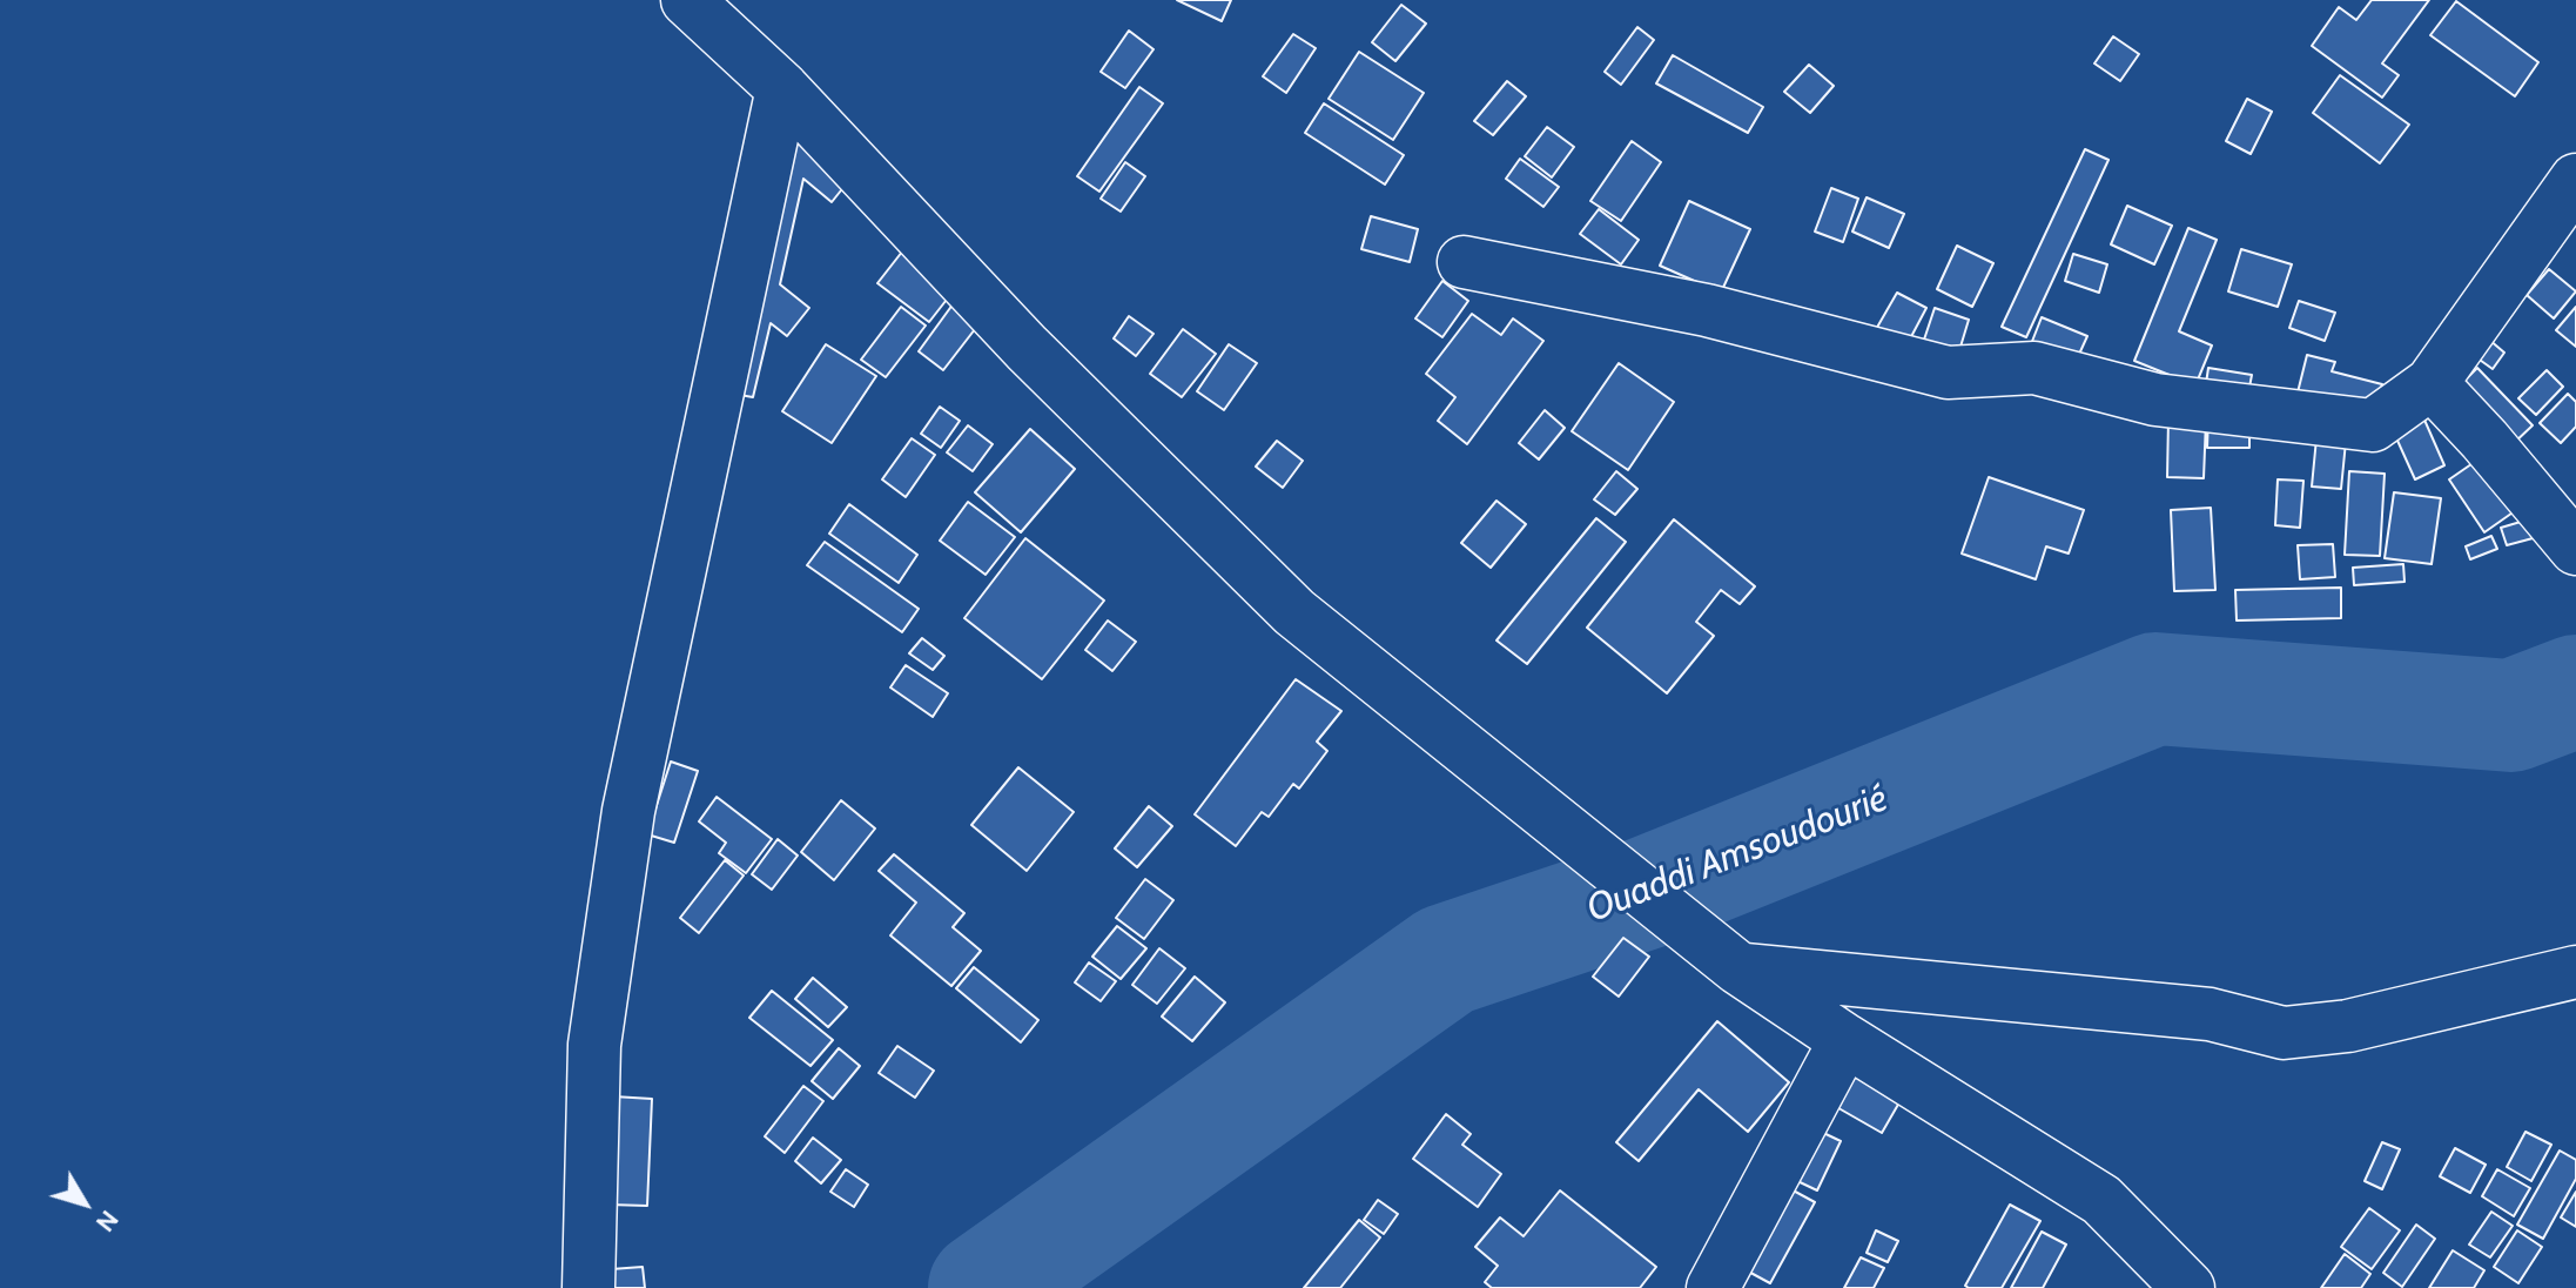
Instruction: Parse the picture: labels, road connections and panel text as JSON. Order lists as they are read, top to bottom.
{
  "water": ["Ouaddi Amsoudourié"],
  "north": "bottom right"
}
